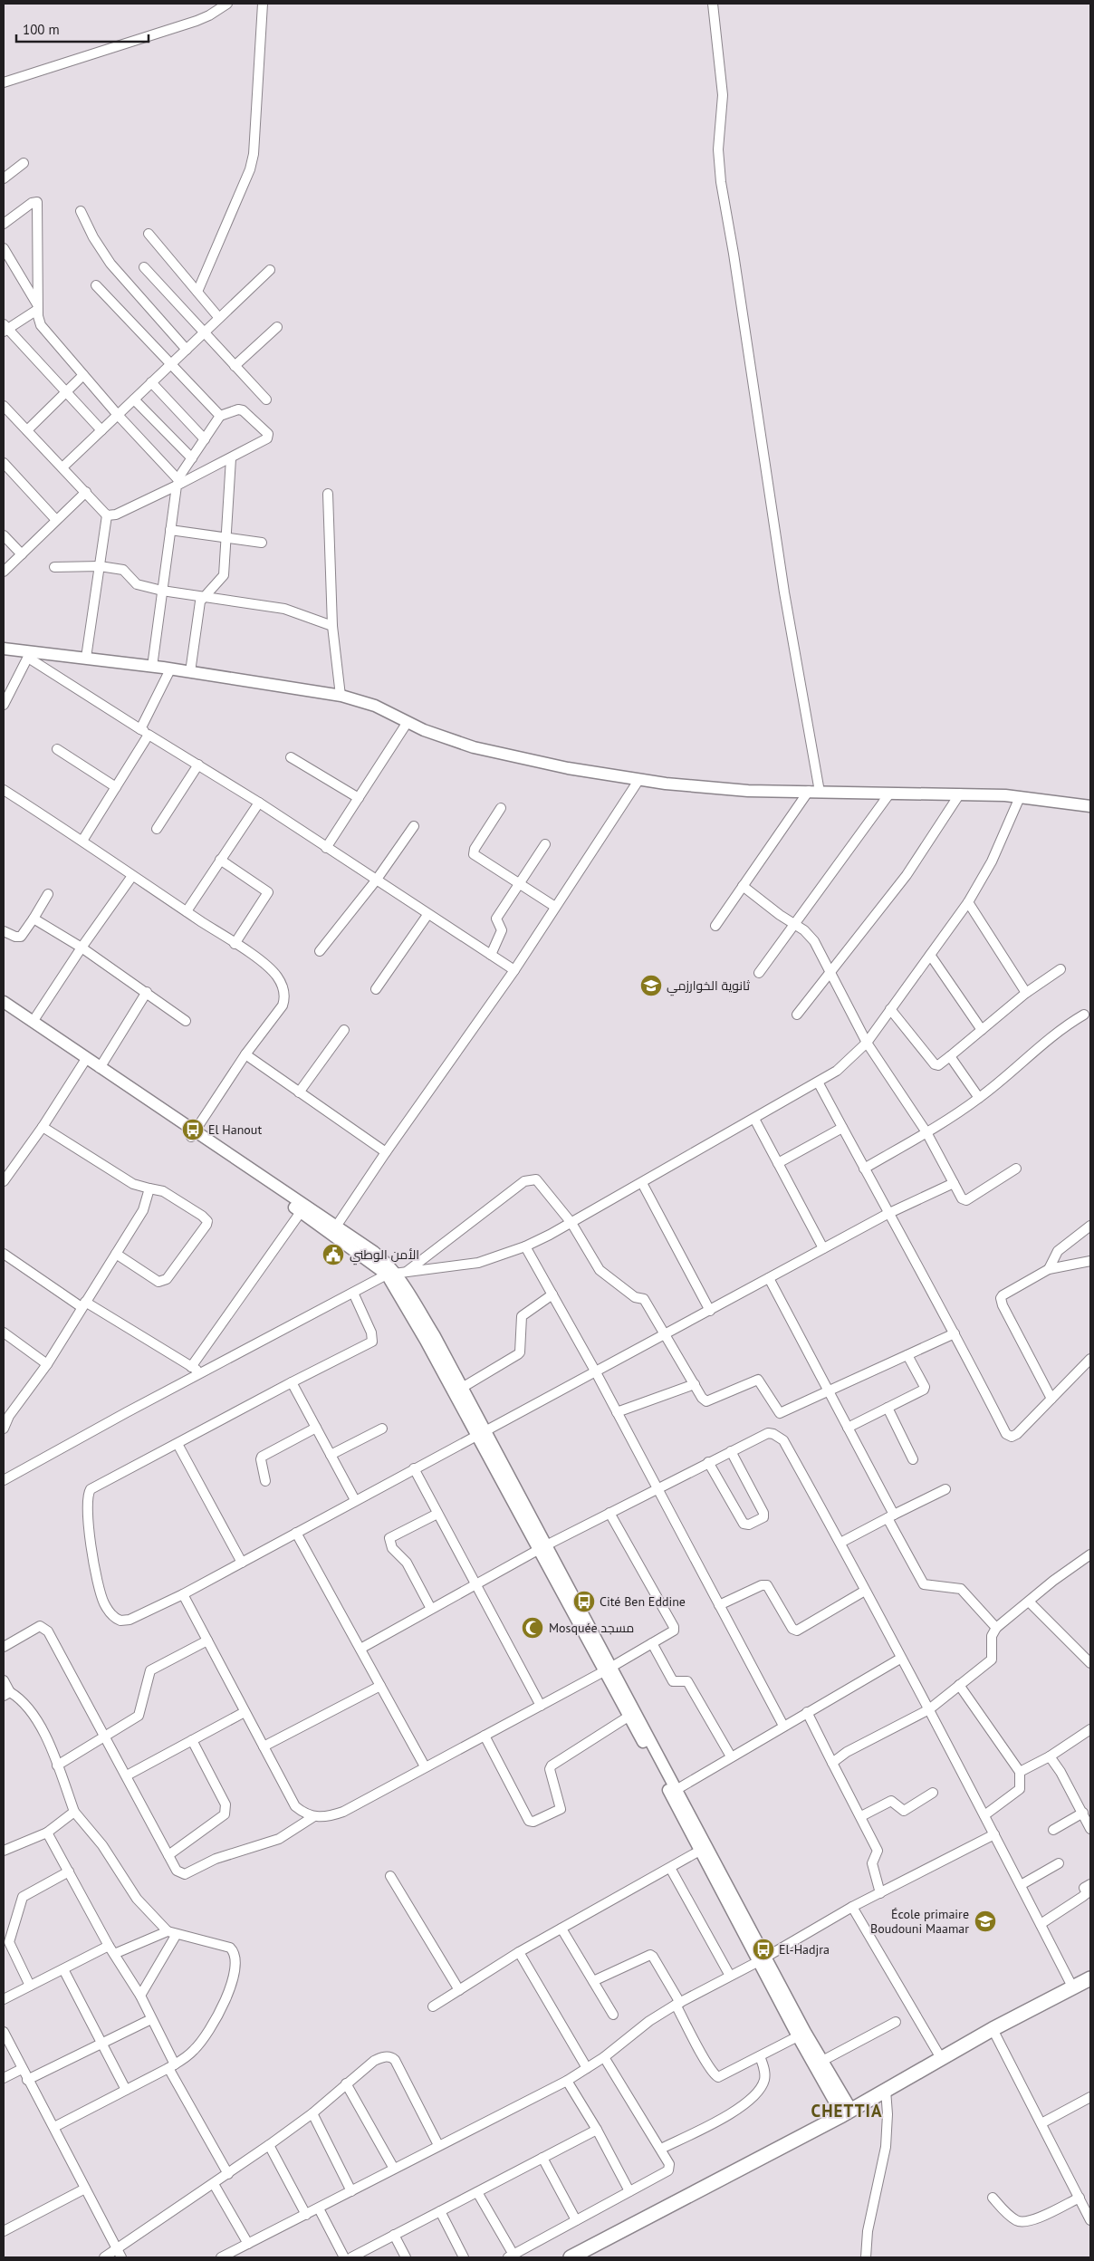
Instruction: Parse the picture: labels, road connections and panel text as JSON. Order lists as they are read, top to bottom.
{
  "districts": ["CHETTIA"],
  "places": {
    "school or university": ["ثانوية الخوارزمي", "École primaire Boudouni Maamar"],
    "bus stop": ["El Hanout", "Cité Ben Eddine", "El-Hadjra"],
    "public building": ["الأمن الوطني"],
    "mosque": ["Mosquée مسجد"]
  },
  "scale_bar": "100 m"
}
